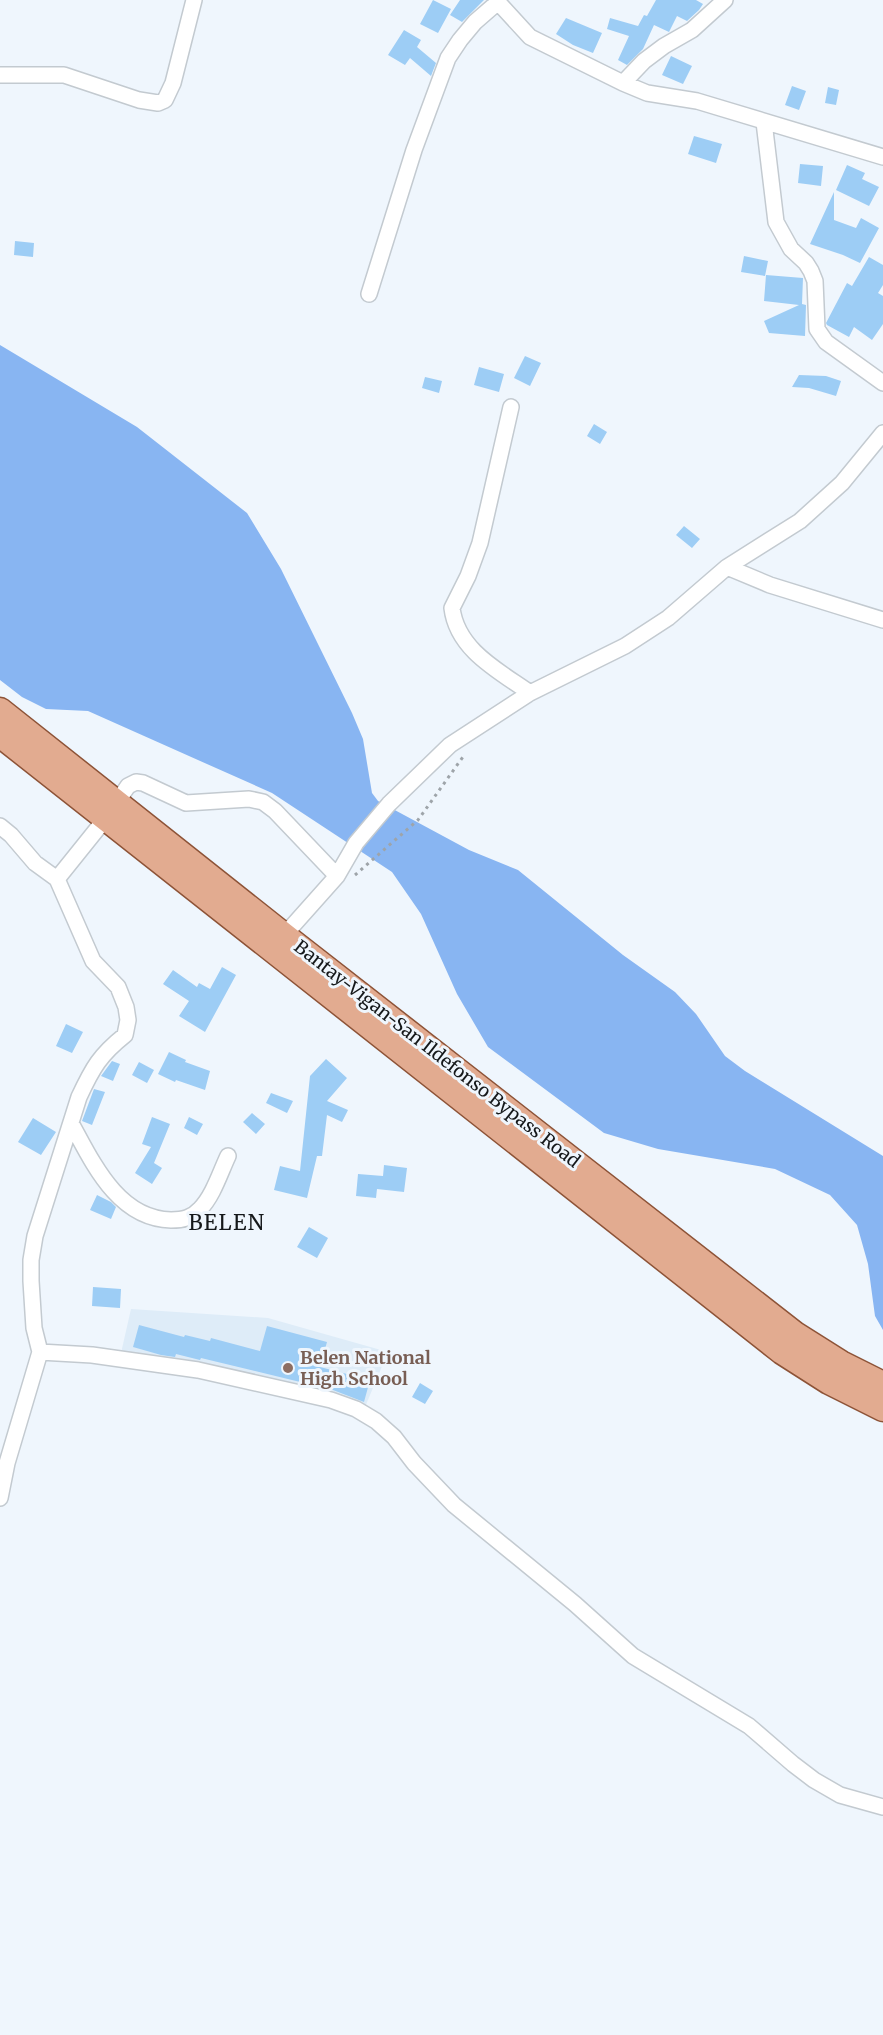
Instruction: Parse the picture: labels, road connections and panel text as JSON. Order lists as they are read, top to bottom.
{
  "streets": {
    "main road": ["Bantay-Vigan-San Ildefonso Bypass Road"]
  },
  "districts": ["BELEN"],
  "places": ["Belen National High School"]
}
